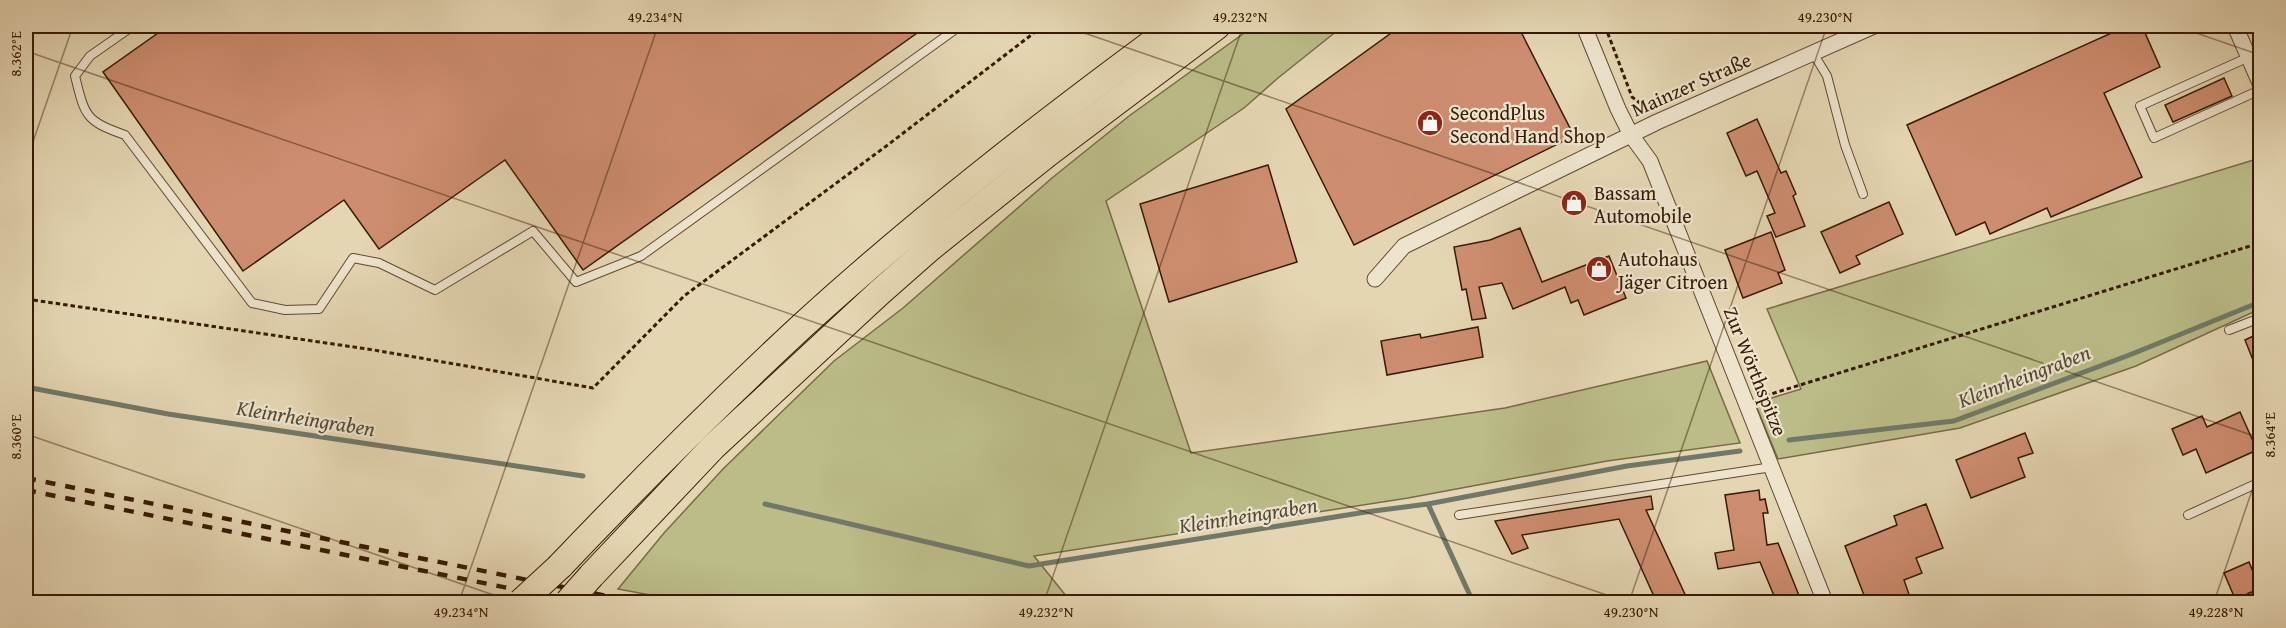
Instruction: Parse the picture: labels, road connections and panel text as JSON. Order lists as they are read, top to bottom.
{
  "streets": {
    "street": ["Mainzer Straße", "Zur Wörthspitze"]
  },
  "crossings": [
    ["Mainzer Straße", "Zur Wörthspitze"]
  ],
  "water": ["Kleinrheingraben"],
  "places": {
    "shop": ["SecondPlus Second Hand Shop", "Bassam Automobile", "Autohaus Jäger Citroen"]
  },
  "coordinates": [
    "49.234°N",
    "49.232°N",
    "49.230°N",
    "8.362°E",
    "8.364°E",
    "8.360°E",
    "49.228°N"
  ]
}
